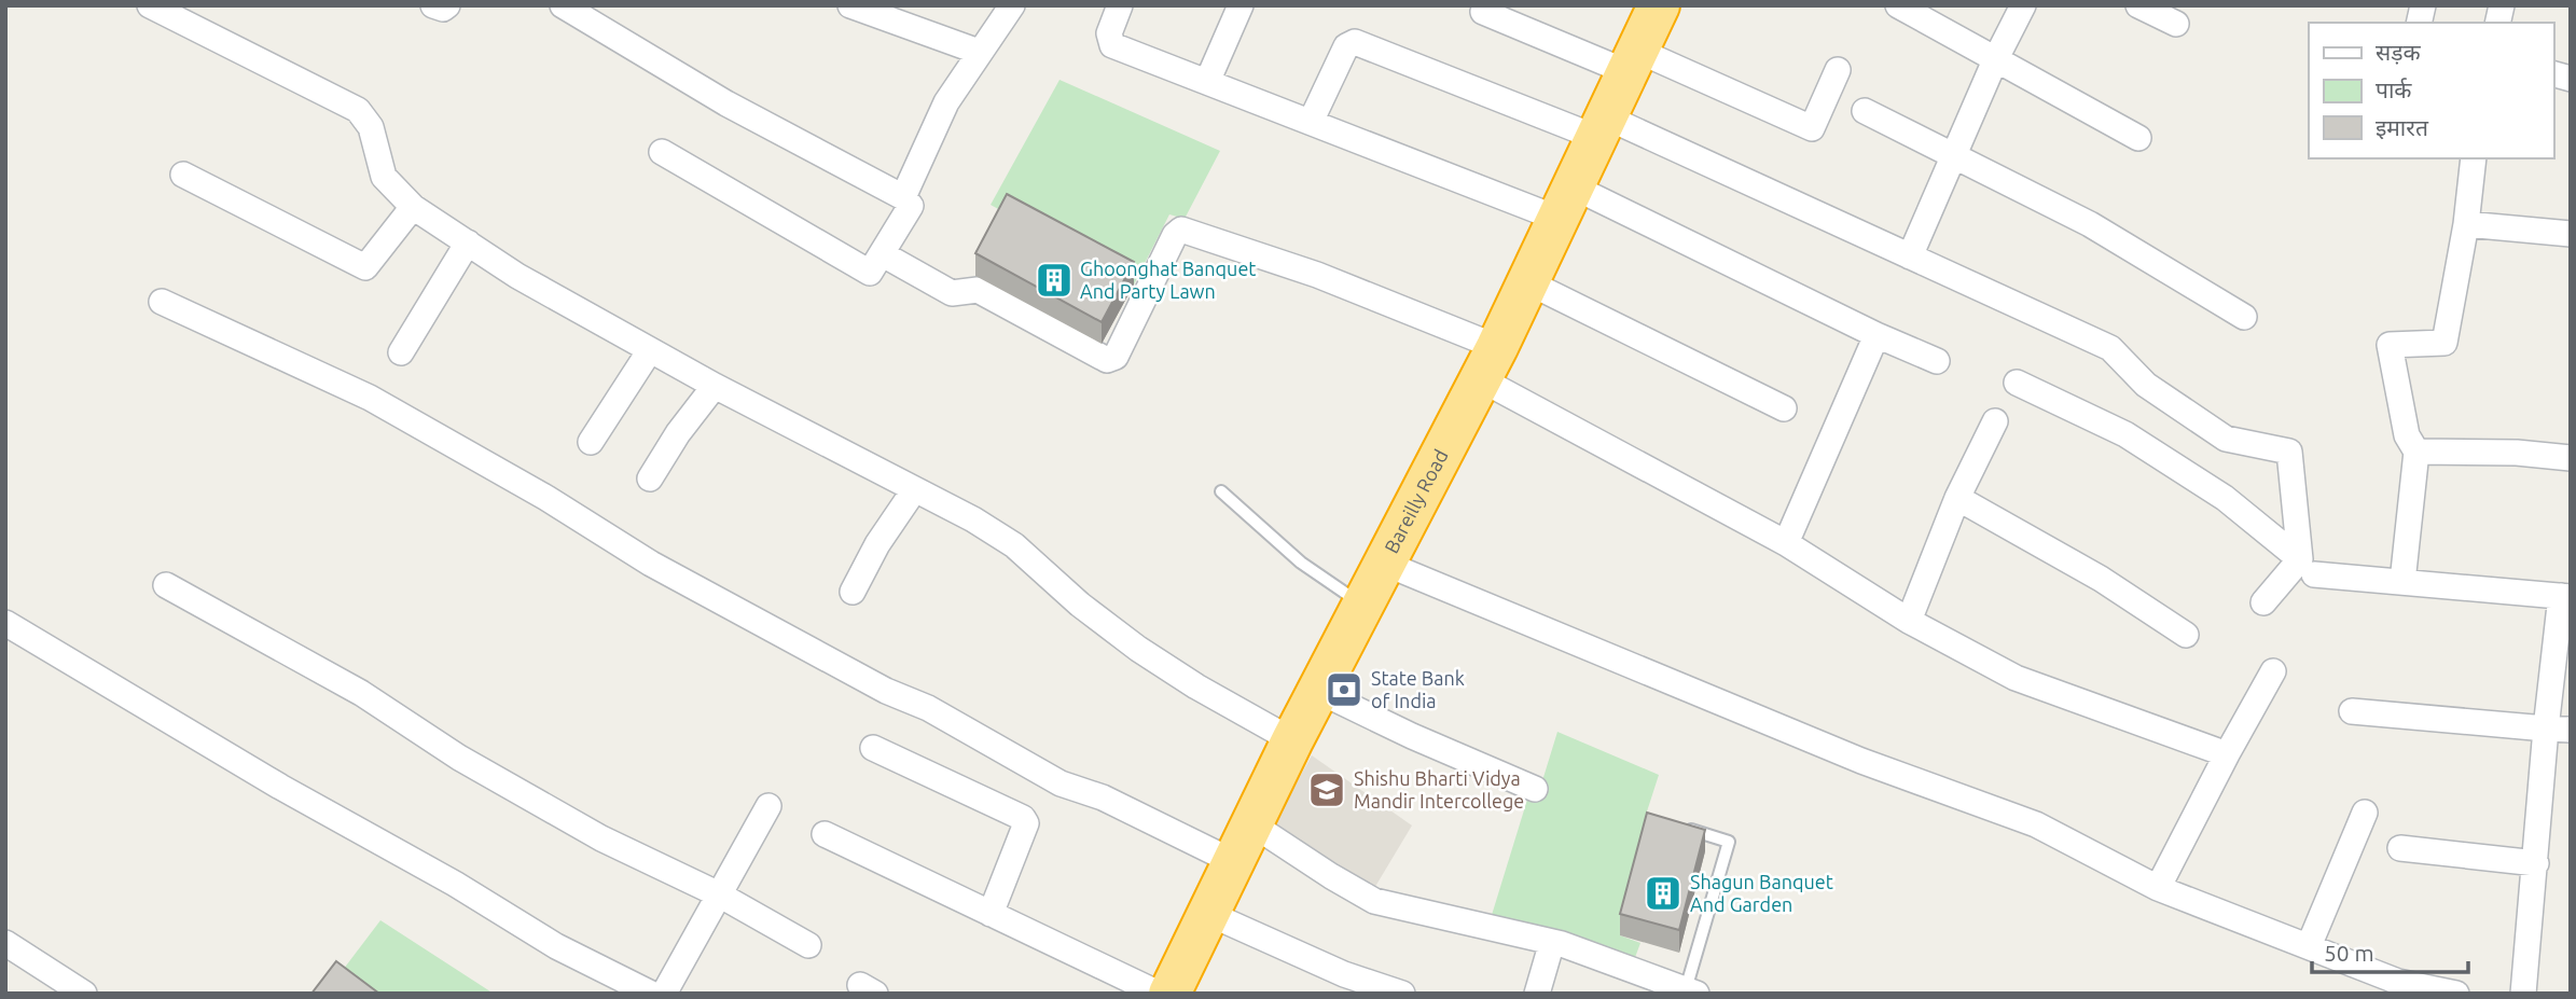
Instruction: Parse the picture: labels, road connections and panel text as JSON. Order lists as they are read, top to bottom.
{
  "streets": {
    "highway": ["Bareilly Road"]
  },
  "places": {
    "building": ["Ghoonghat Banquet And Party Lawn", "Shagun Banquet And Garden"],
    "bank": ["State Bank of India"],
    "school or university": ["Shishu Bharti Vidya Mandir Intercollege"]
  },
  "legend": ["सड़क", "पार्क", "इमारत"],
  "scale_bar": "50 m"
}
